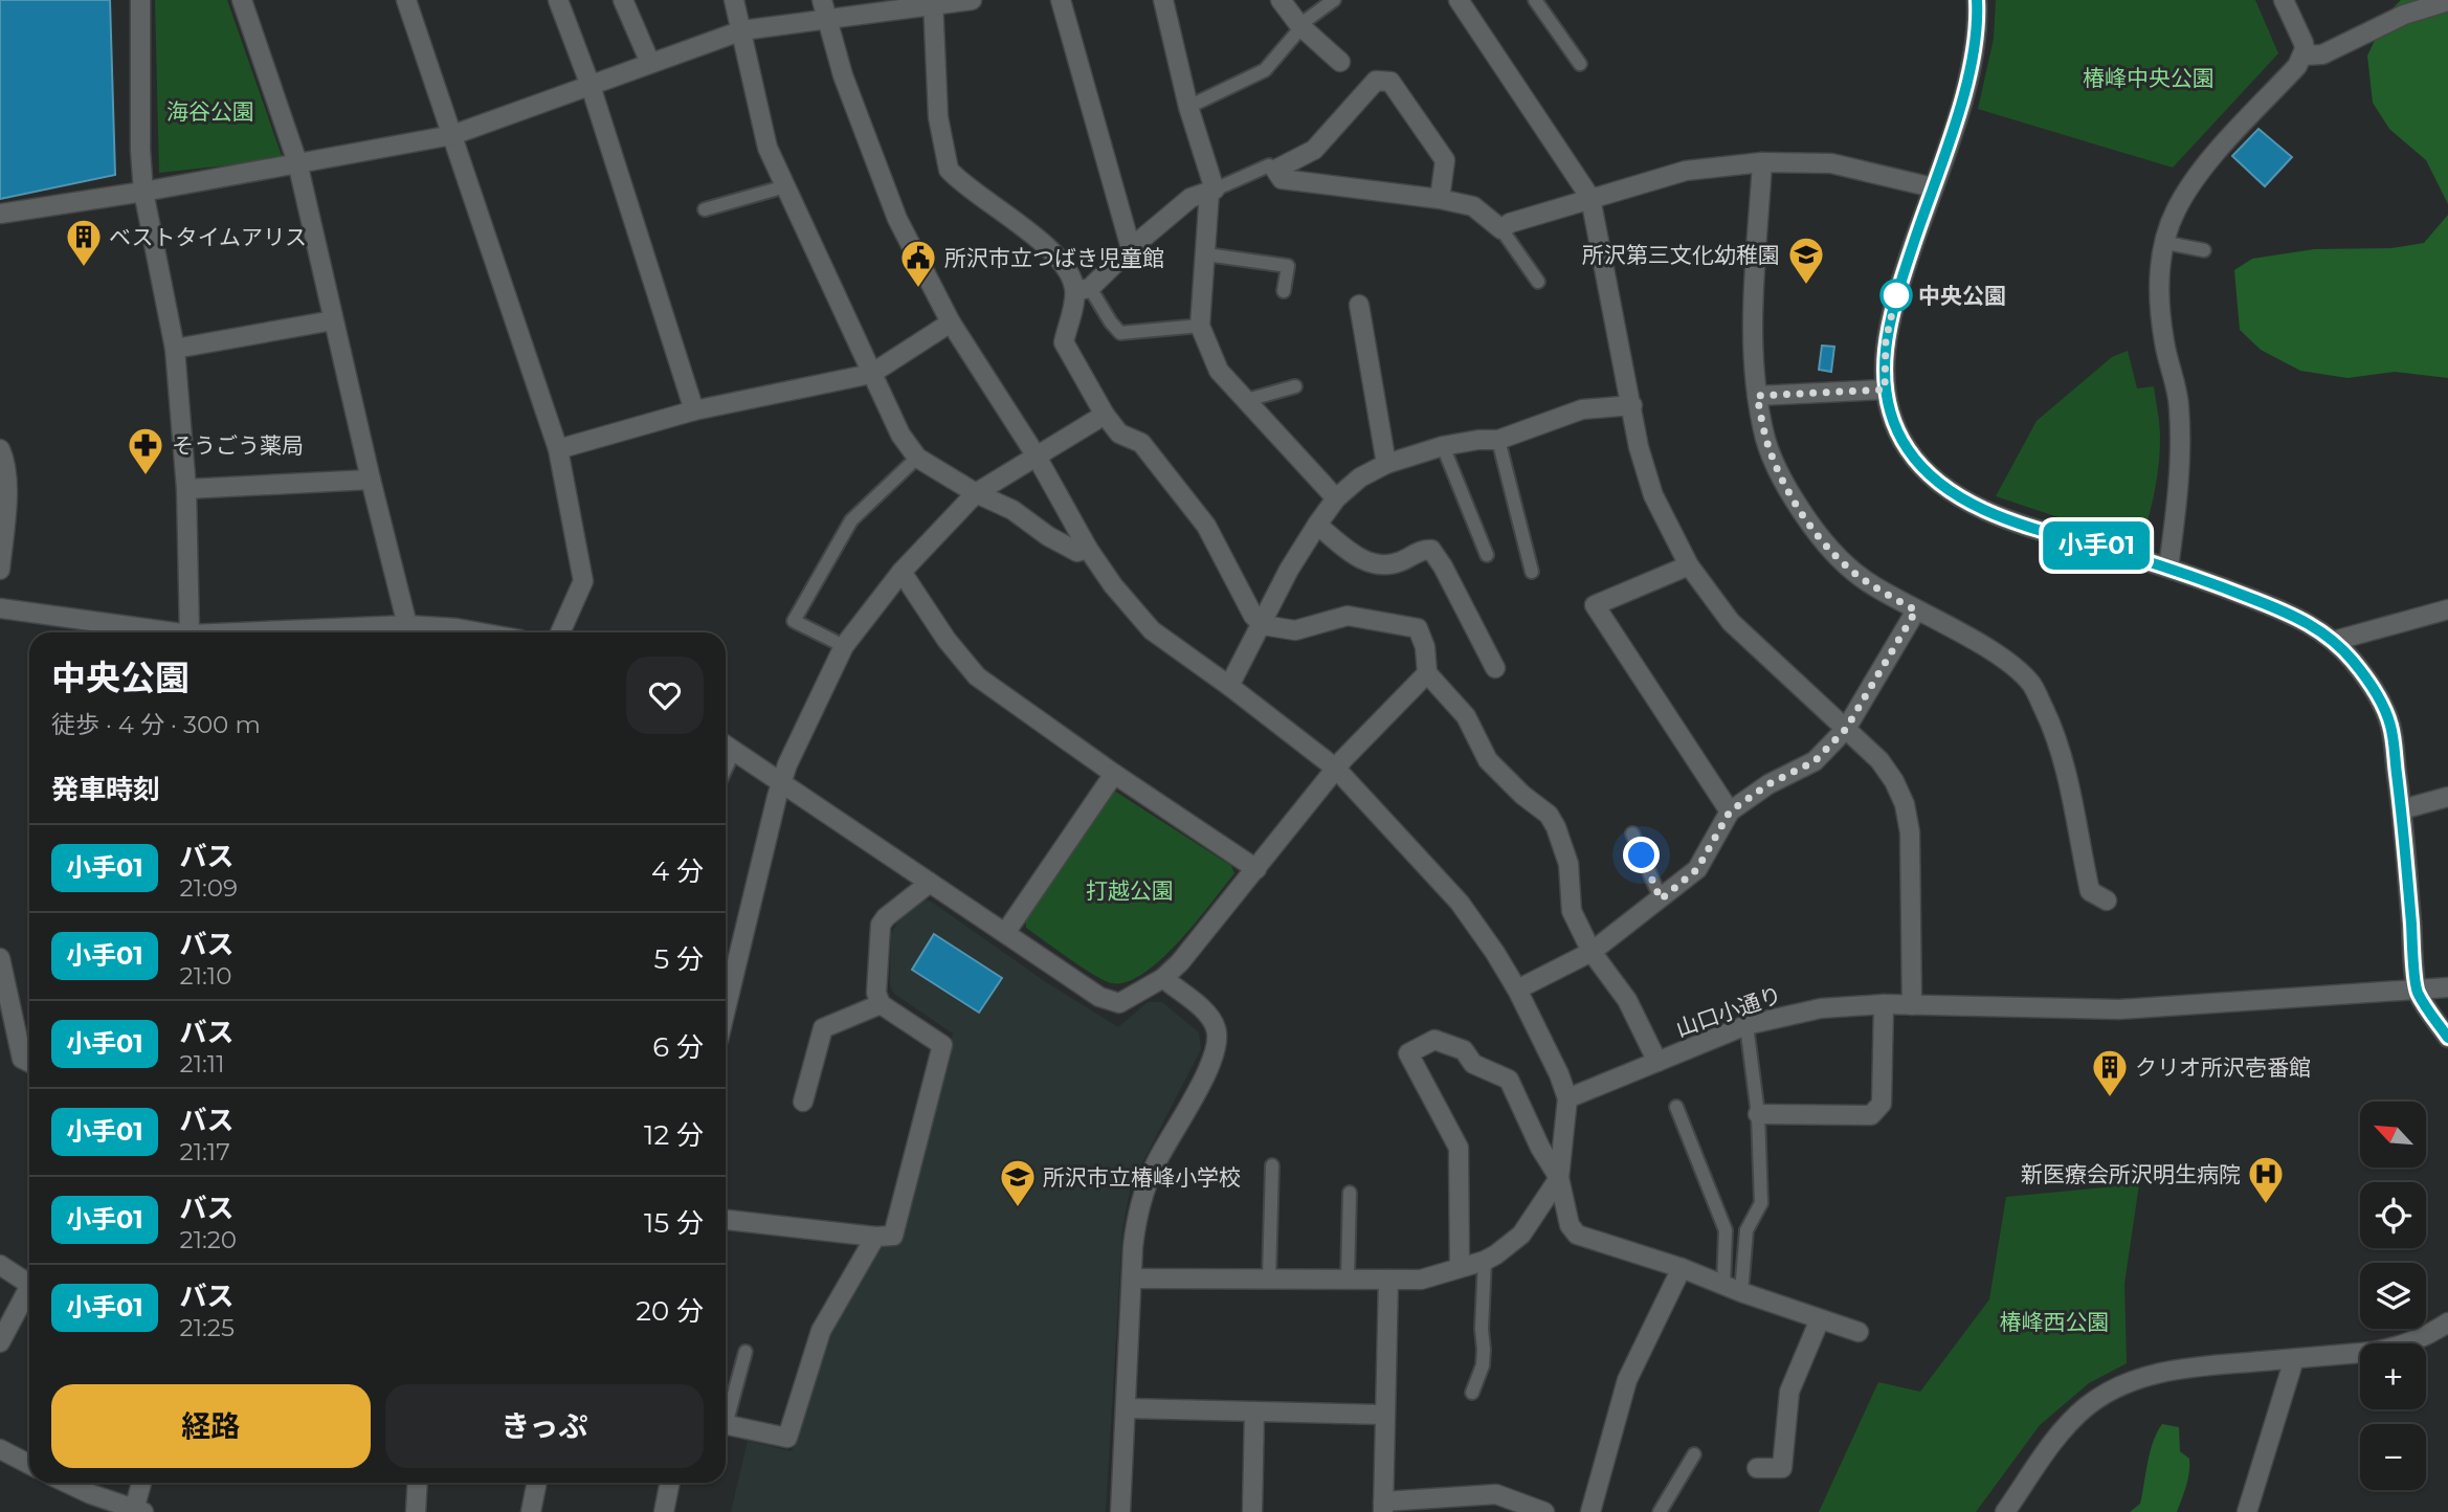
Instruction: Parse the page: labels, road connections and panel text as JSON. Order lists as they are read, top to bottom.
{
  "streets": {
    "street": ["山口小通り"]
  },
  "parks": [
    "椿峰中央公園",
    "海谷公園",
    "打越公園",
    "椿峰西公園"
  ],
  "places": {
    "building": ["ベストタイムアリス", "クリオ所沢壱番館"],
    "school or university": ["所沢第三文化幼稚園", "所沢市立椿峰小学校"],
    "public building": ["所沢市立つばき児童館"],
    "other": ["中央公園"],
    "pharmacy": ["そうごう薬局"],
    "hospital": ["新医療会所沢明生病院"]
  },
  "lines": ["bus line 小手01"],
  "north": "top left",
  "page": {
    "on_map": "小手01",
    "heading": [
      ["中央公園", "徒歩 · 4 分 · 300 m"],
      "発車時刻"
    ],
    "list": [
      {
        "mark": "小手01",
        "name": "バス",
        "note": "21:09",
        "value": "4 分"
      },
      {
        "mark": "小手01",
        "name": "バス",
        "note": "21:10",
        "value": "5 分"
      },
      {
        "mark": "小手01",
        "name": "バス",
        "note": "21:11",
        "value": "6 分"
      },
      {
        "mark": "小手01",
        "name": "バス",
        "note": "21:17",
        "value": "12 分"
      },
      {
        "mark": "小手01",
        "name": "バス",
        "note": "21:20",
        "value": "15 分"
      },
      {
        "mark": "小手01",
        "name": "バス",
        "note": "21:25",
        "value": "20 分"
      }
    ],
    "map_buttons": ["+", "−"],
    "buttons": ["経路", "きっぷ"]
  }
}
